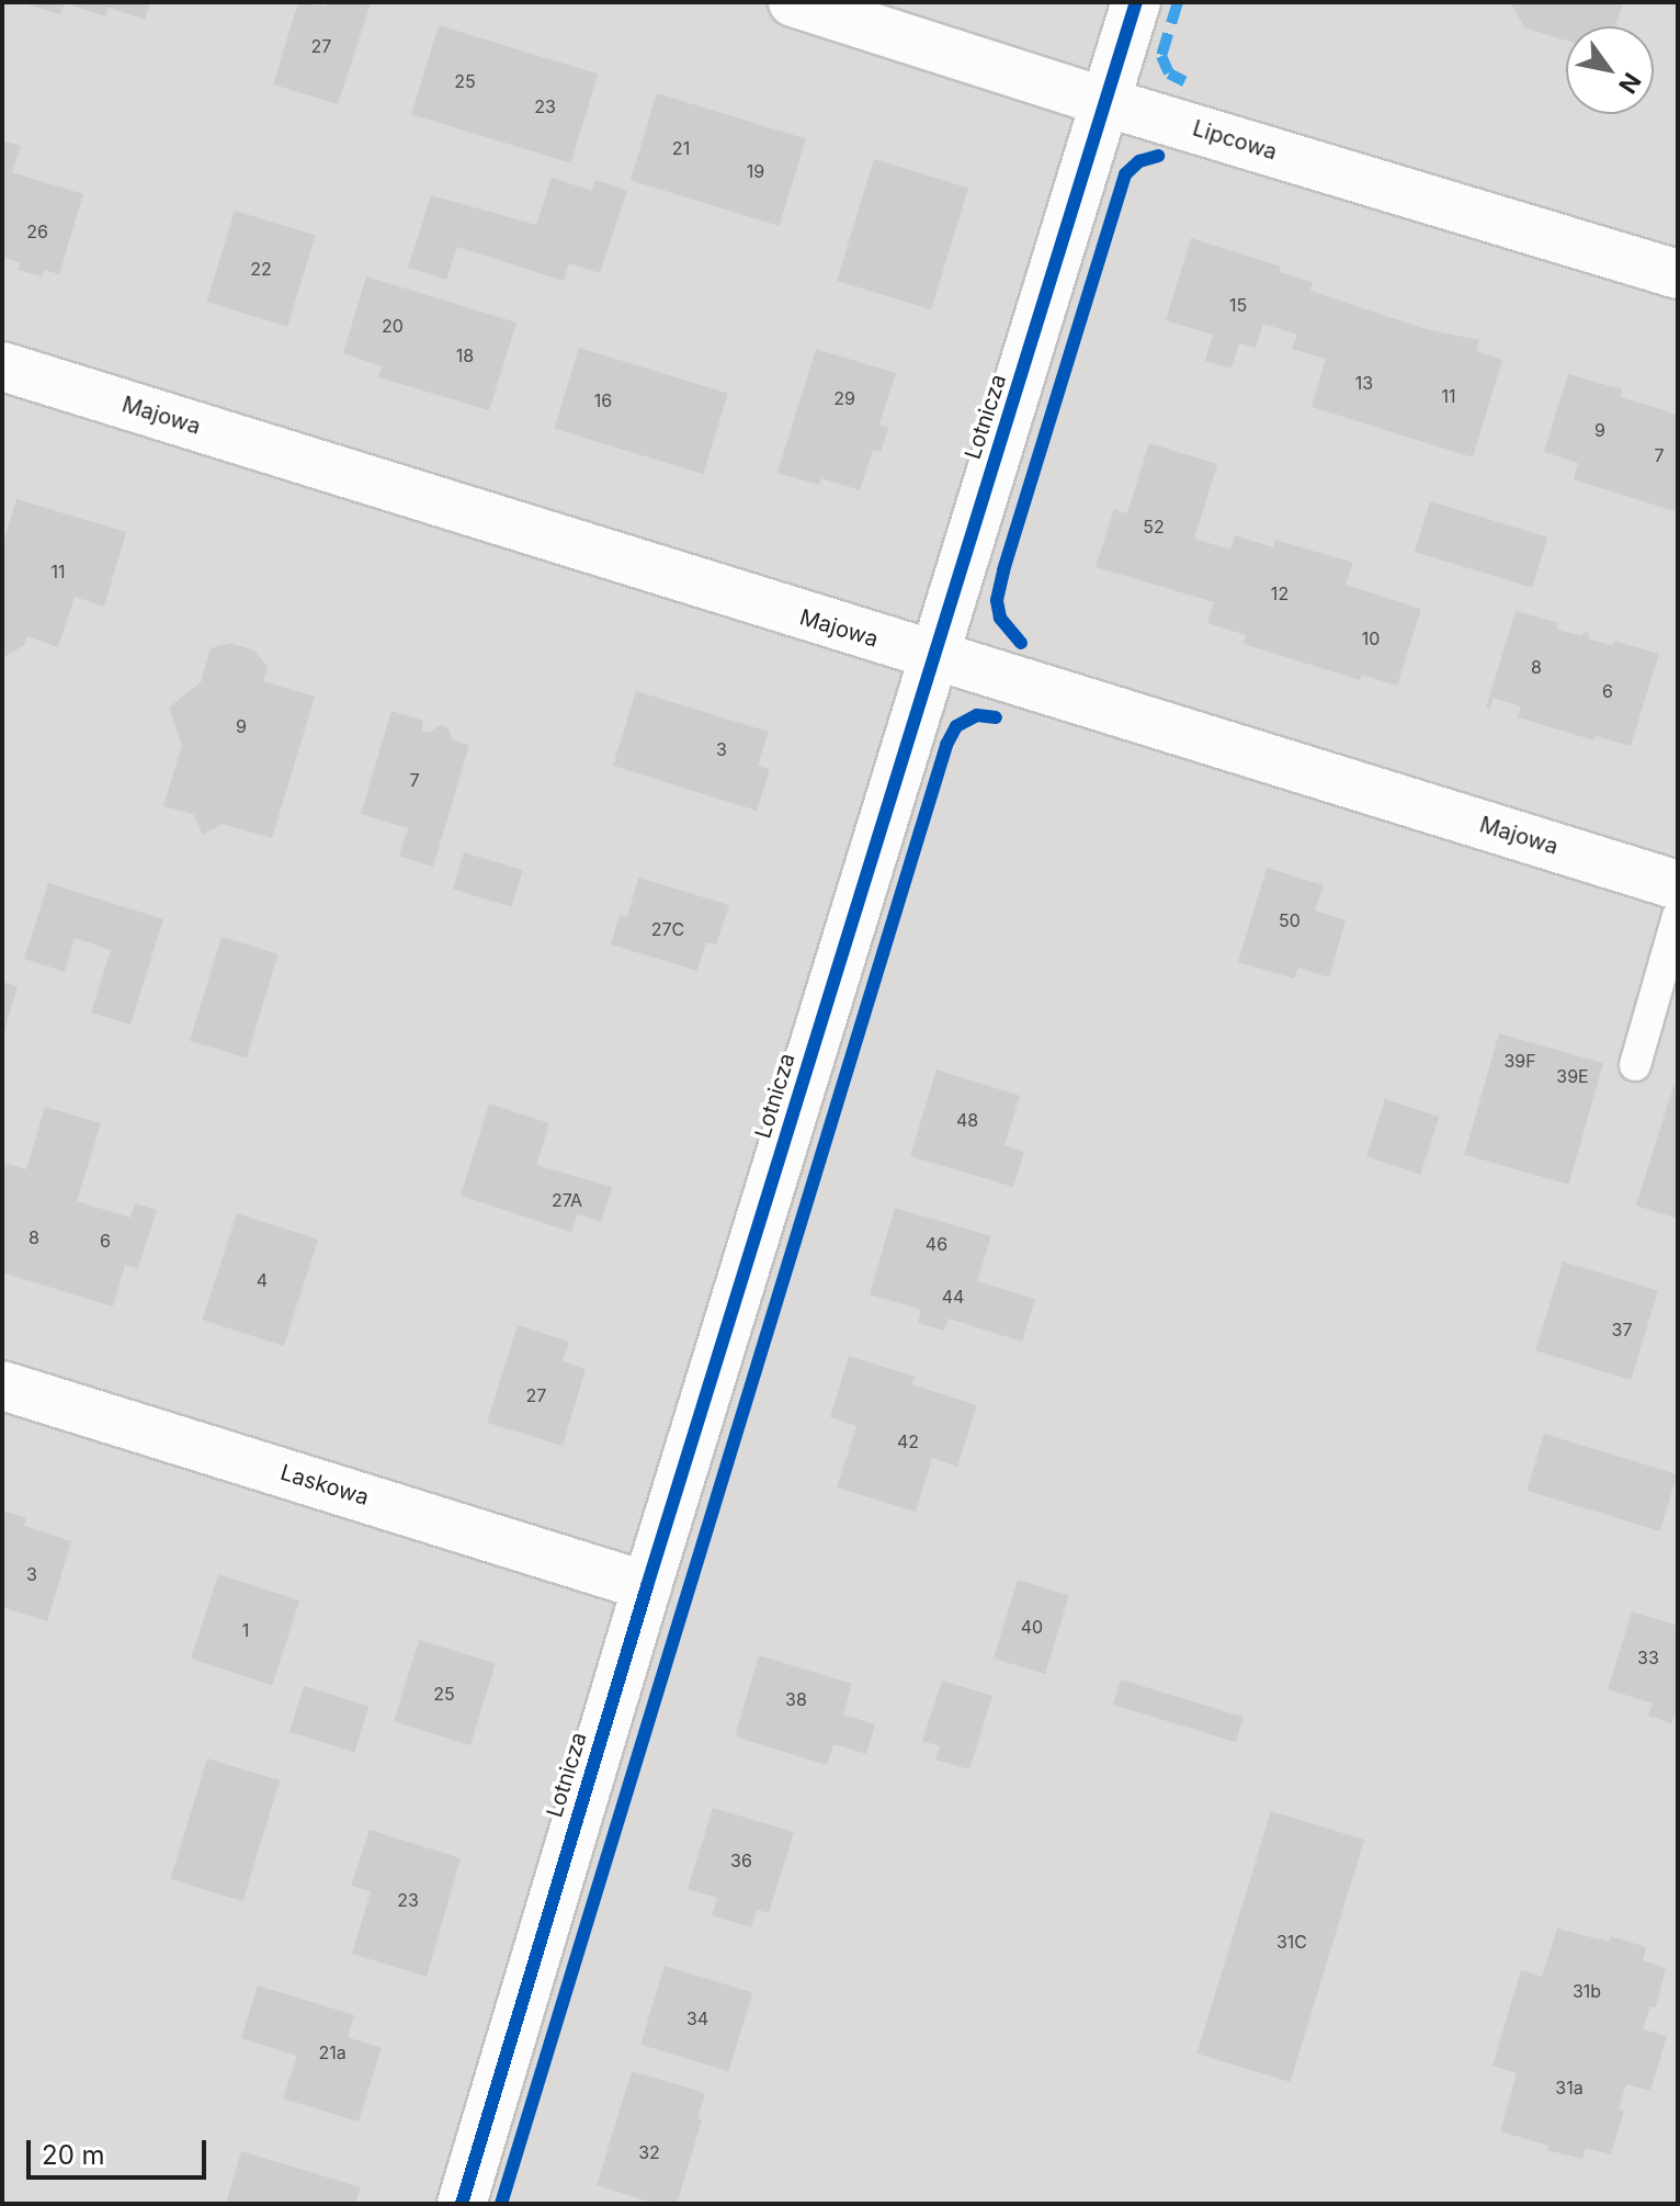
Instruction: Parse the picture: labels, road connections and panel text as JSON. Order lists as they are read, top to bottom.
{
  "streets": {
    "street": [
      "Lipcowa",
      "Majowa",
      "Lotnicza",
      "Laskowa"
    ]
  },
  "crossings": [
    ["Lipcowa", "Lotnicza"],
    ["Majowa", "Lotnicza"],
    ["Lotnicza", "Laskowa"]
  ],
  "house_numbers": [
    "27",
    "25",
    "23",
    "21",
    "19",
    "26",
    "22",
    "15",
    "20",
    "18",
    "13",
    "11",
    "29",
    "16",
    "9",
    "7",
    "52",
    "11",
    "12",
    "10",
    "8",
    "6",
    "9",
    "3",
    "7",
    "50",
    "27C",
    "39F",
    "39E",
    "48",
    "27A",
    "8",
    "6",
    "46",
    "4",
    "44",
    "37",
    "27",
    "42",
    "3",
    "40",
    "1",
    "33",
    "25",
    "38",
    "36",
    "23",
    "31C",
    "31b",
    "34",
    "21a",
    "31a",
    "32"
  ],
  "scale_bar": "20 m",
  "north": "bottom right"
}
